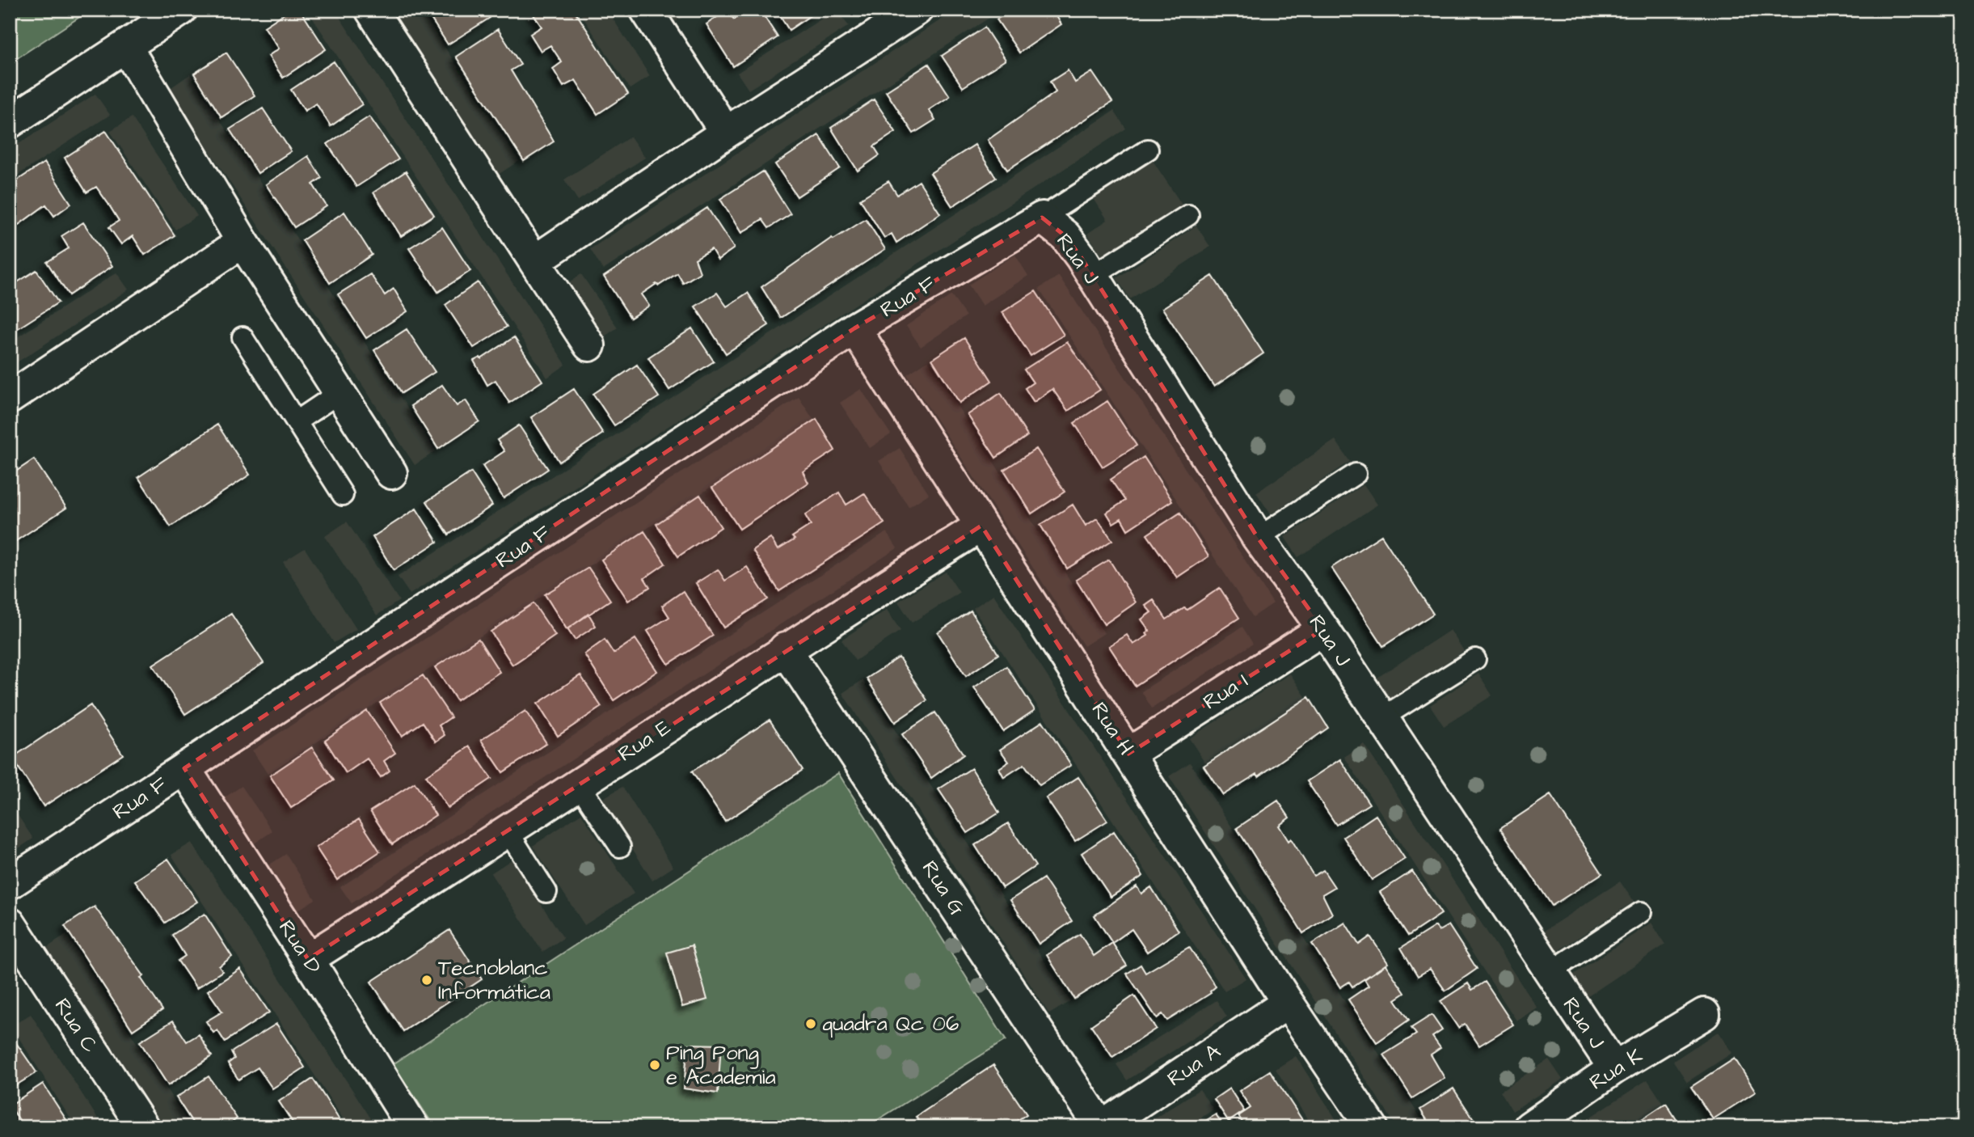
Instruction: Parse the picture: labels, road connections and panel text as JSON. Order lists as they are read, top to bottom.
{
  "streets": {
    "street": [
      "Rua J",
      "Rua F",
      "Rua I",
      "Rua H",
      "Rua E",
      "Rua G",
      "Rua D",
      "Rua C",
      "Rua A",
      "Rua K"
    ]
  },
  "crossings": [
    ["Rua J", "Rua F"],
    ["Rua J", "Rua I"],
    ["Rua J", "Rua K"],
    ["Rua F", "Rua H"],
    ["Rua F", "Rua D"],
    ["Rua I", "Rua H"],
    ["Rua H", "Rua E"],
    ["Rua H", "Rua A"],
    ["Rua E", "Rua G"],
    ["Rua E", "Rua D"],
    ["Rua G", "Rua A"]
  ],
  "places": ["Tecnoblanc Informática", "quadra Qc 06", "Ping Pong e Academia"]
}
